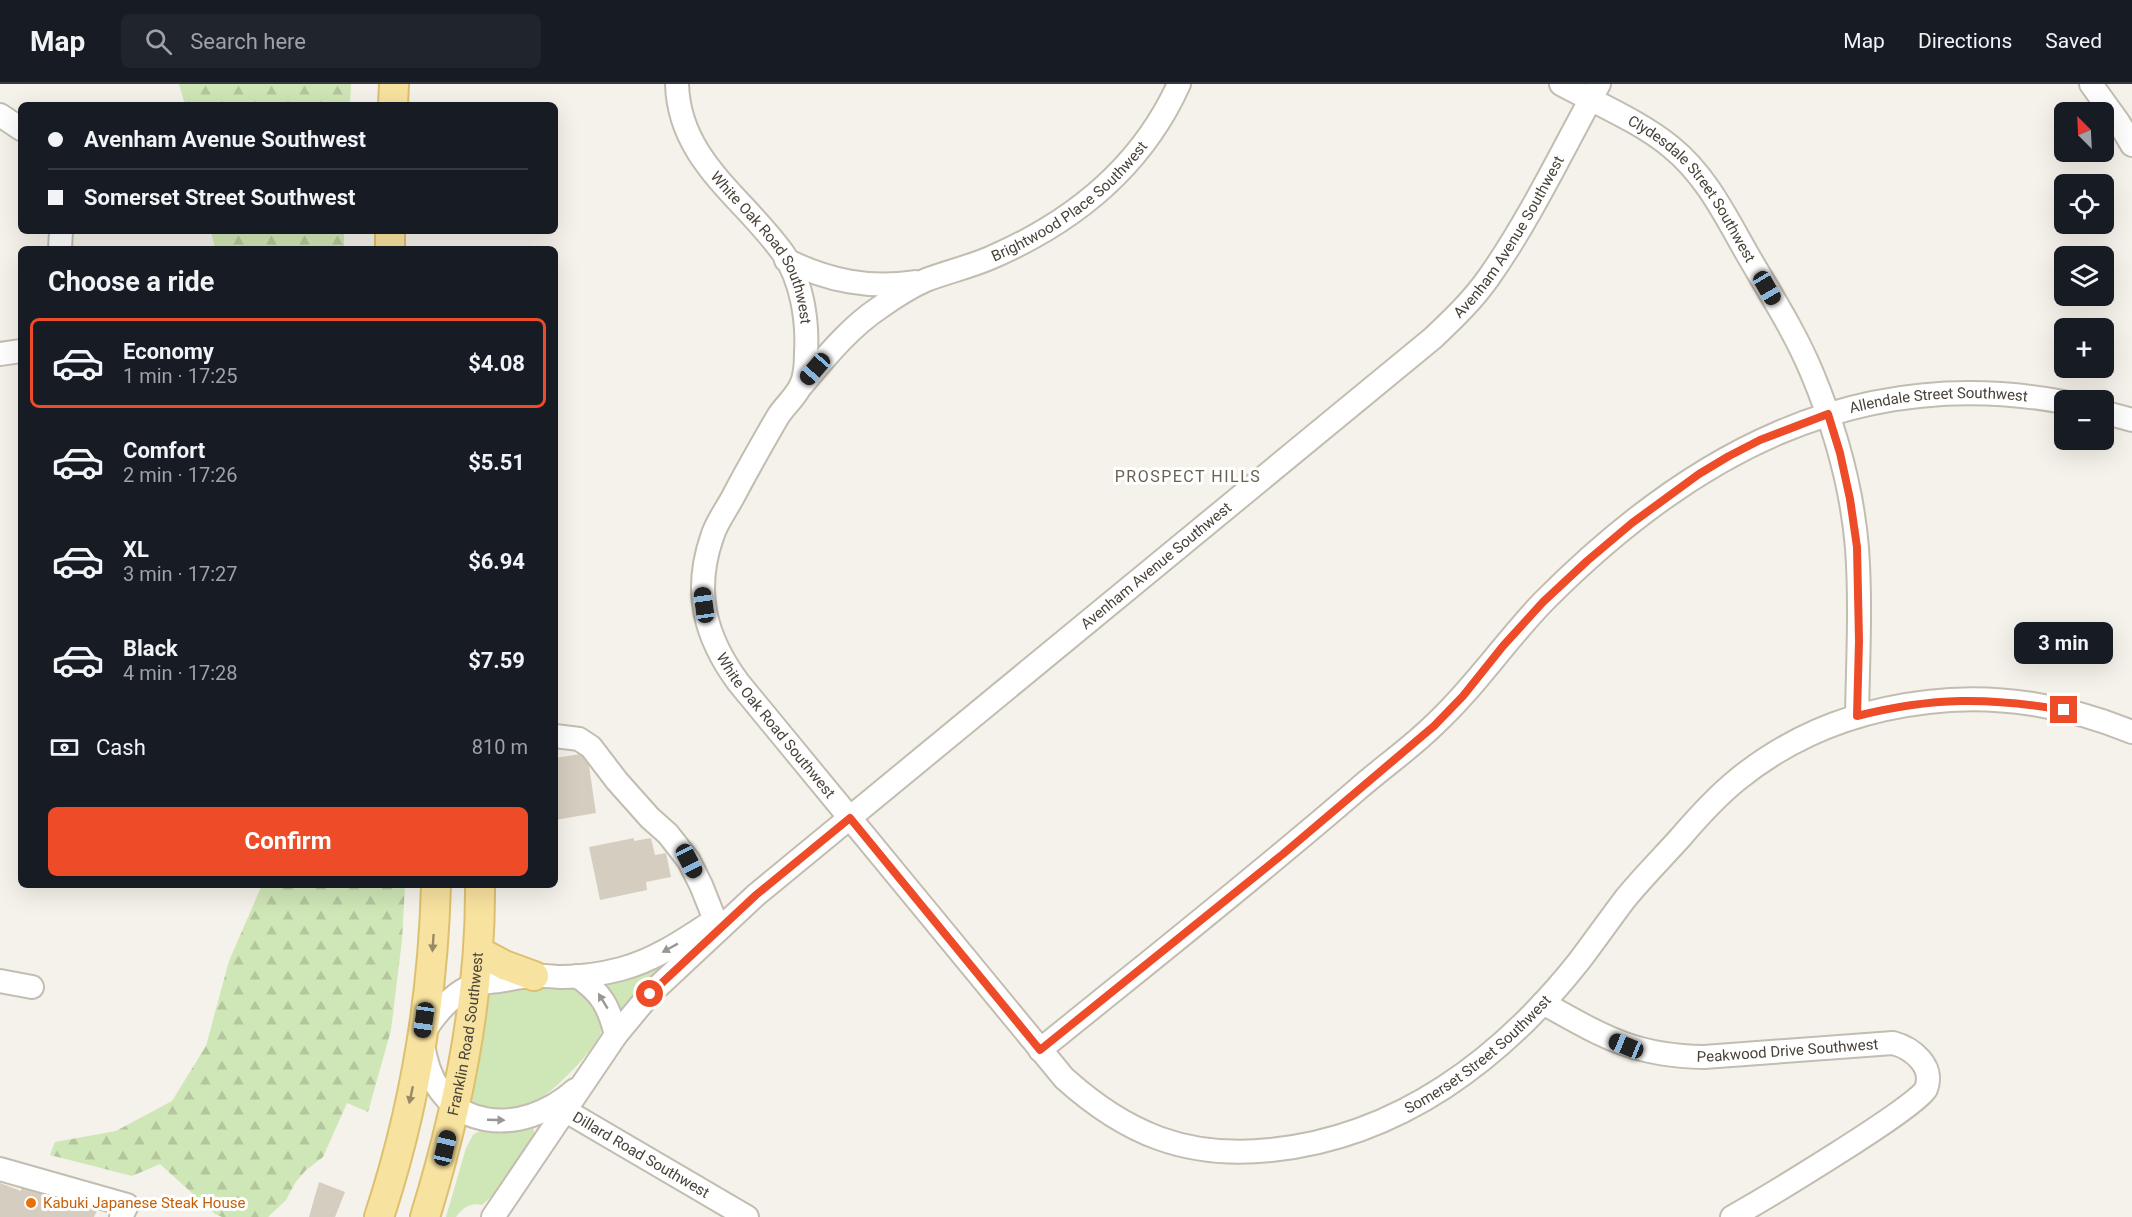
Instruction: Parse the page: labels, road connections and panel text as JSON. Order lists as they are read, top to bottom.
{
  "streets": {
    "main road": ["Franklin Road Southwest"],
    "street": [
      "Clydesdale Street Southwest",
      "Brightwood Place Southwest",
      "Avenham Avenue Southwest",
      "White Oak Road Southwest",
      "Allendale Street Southwest",
      "Peakwood Drive Southwest",
      "Somerset Street Southwest",
      "Dillard Road Southwest"
    ]
  },
  "crossings": [
    ["Clydesdale Street Southwest", "Avenham Avenue Southwest"],
    ["Clydesdale Street Southwest", "Allendale Street Southwest"],
    ["Clydesdale Street Southwest", "Somerset Street Southwest"],
    ["Brightwood Place Southwest", "White Oak Road Southwest"],
    ["Avenham Avenue Southwest", "White Oak Road Southwest"],
    ["Avenham Avenue Southwest", "Franklin Road Southwest"],
    ["Avenham Avenue Southwest", "Somerset Street Southwest"],
    ["Avenham Avenue Southwest", "Dillard Road Southwest"],
    ["White Oak Road Southwest", "Somerset Street Southwest"],
    ["Allendale Street Southwest", "Somerset Street Southwest"],
    ["Peakwood Drive Southwest", "Somerset Street Southwest"]
  ],
  "districts": ["PROSPECT HILLS"],
  "places": ["Kabuki Japanese Steak House"],
  "north": "top left",
  "page": {
    "header": "Map",
    "search": "Search here",
    "nav": ["Map", "Directions", "Saved"],
    "map_buttons": ["+", "−"],
    "banner": ["Avenham Avenue Southwest", "Somerset Street Southwest"],
    "heading": "Choose a ride",
    "list": [
      {
        "name": "Economy",
        "note": "1 min · 17:25",
        "value": "$4.08"
      },
      {
        "name": "Comfort",
        "note": "2 min · 17:26",
        "value": "$5.51"
      },
      {
        "name": "XL",
        "note": "3 min · 17:27",
        "value": "$6.94"
      },
      {
        "name": "Black",
        "note": "4 min · 17:28",
        "value": "$7.59"
      }
    ],
    "bubble": "3 min",
    "pay": ["Cash", "810 m"],
    "buttons": "Confirm"
  }
}
